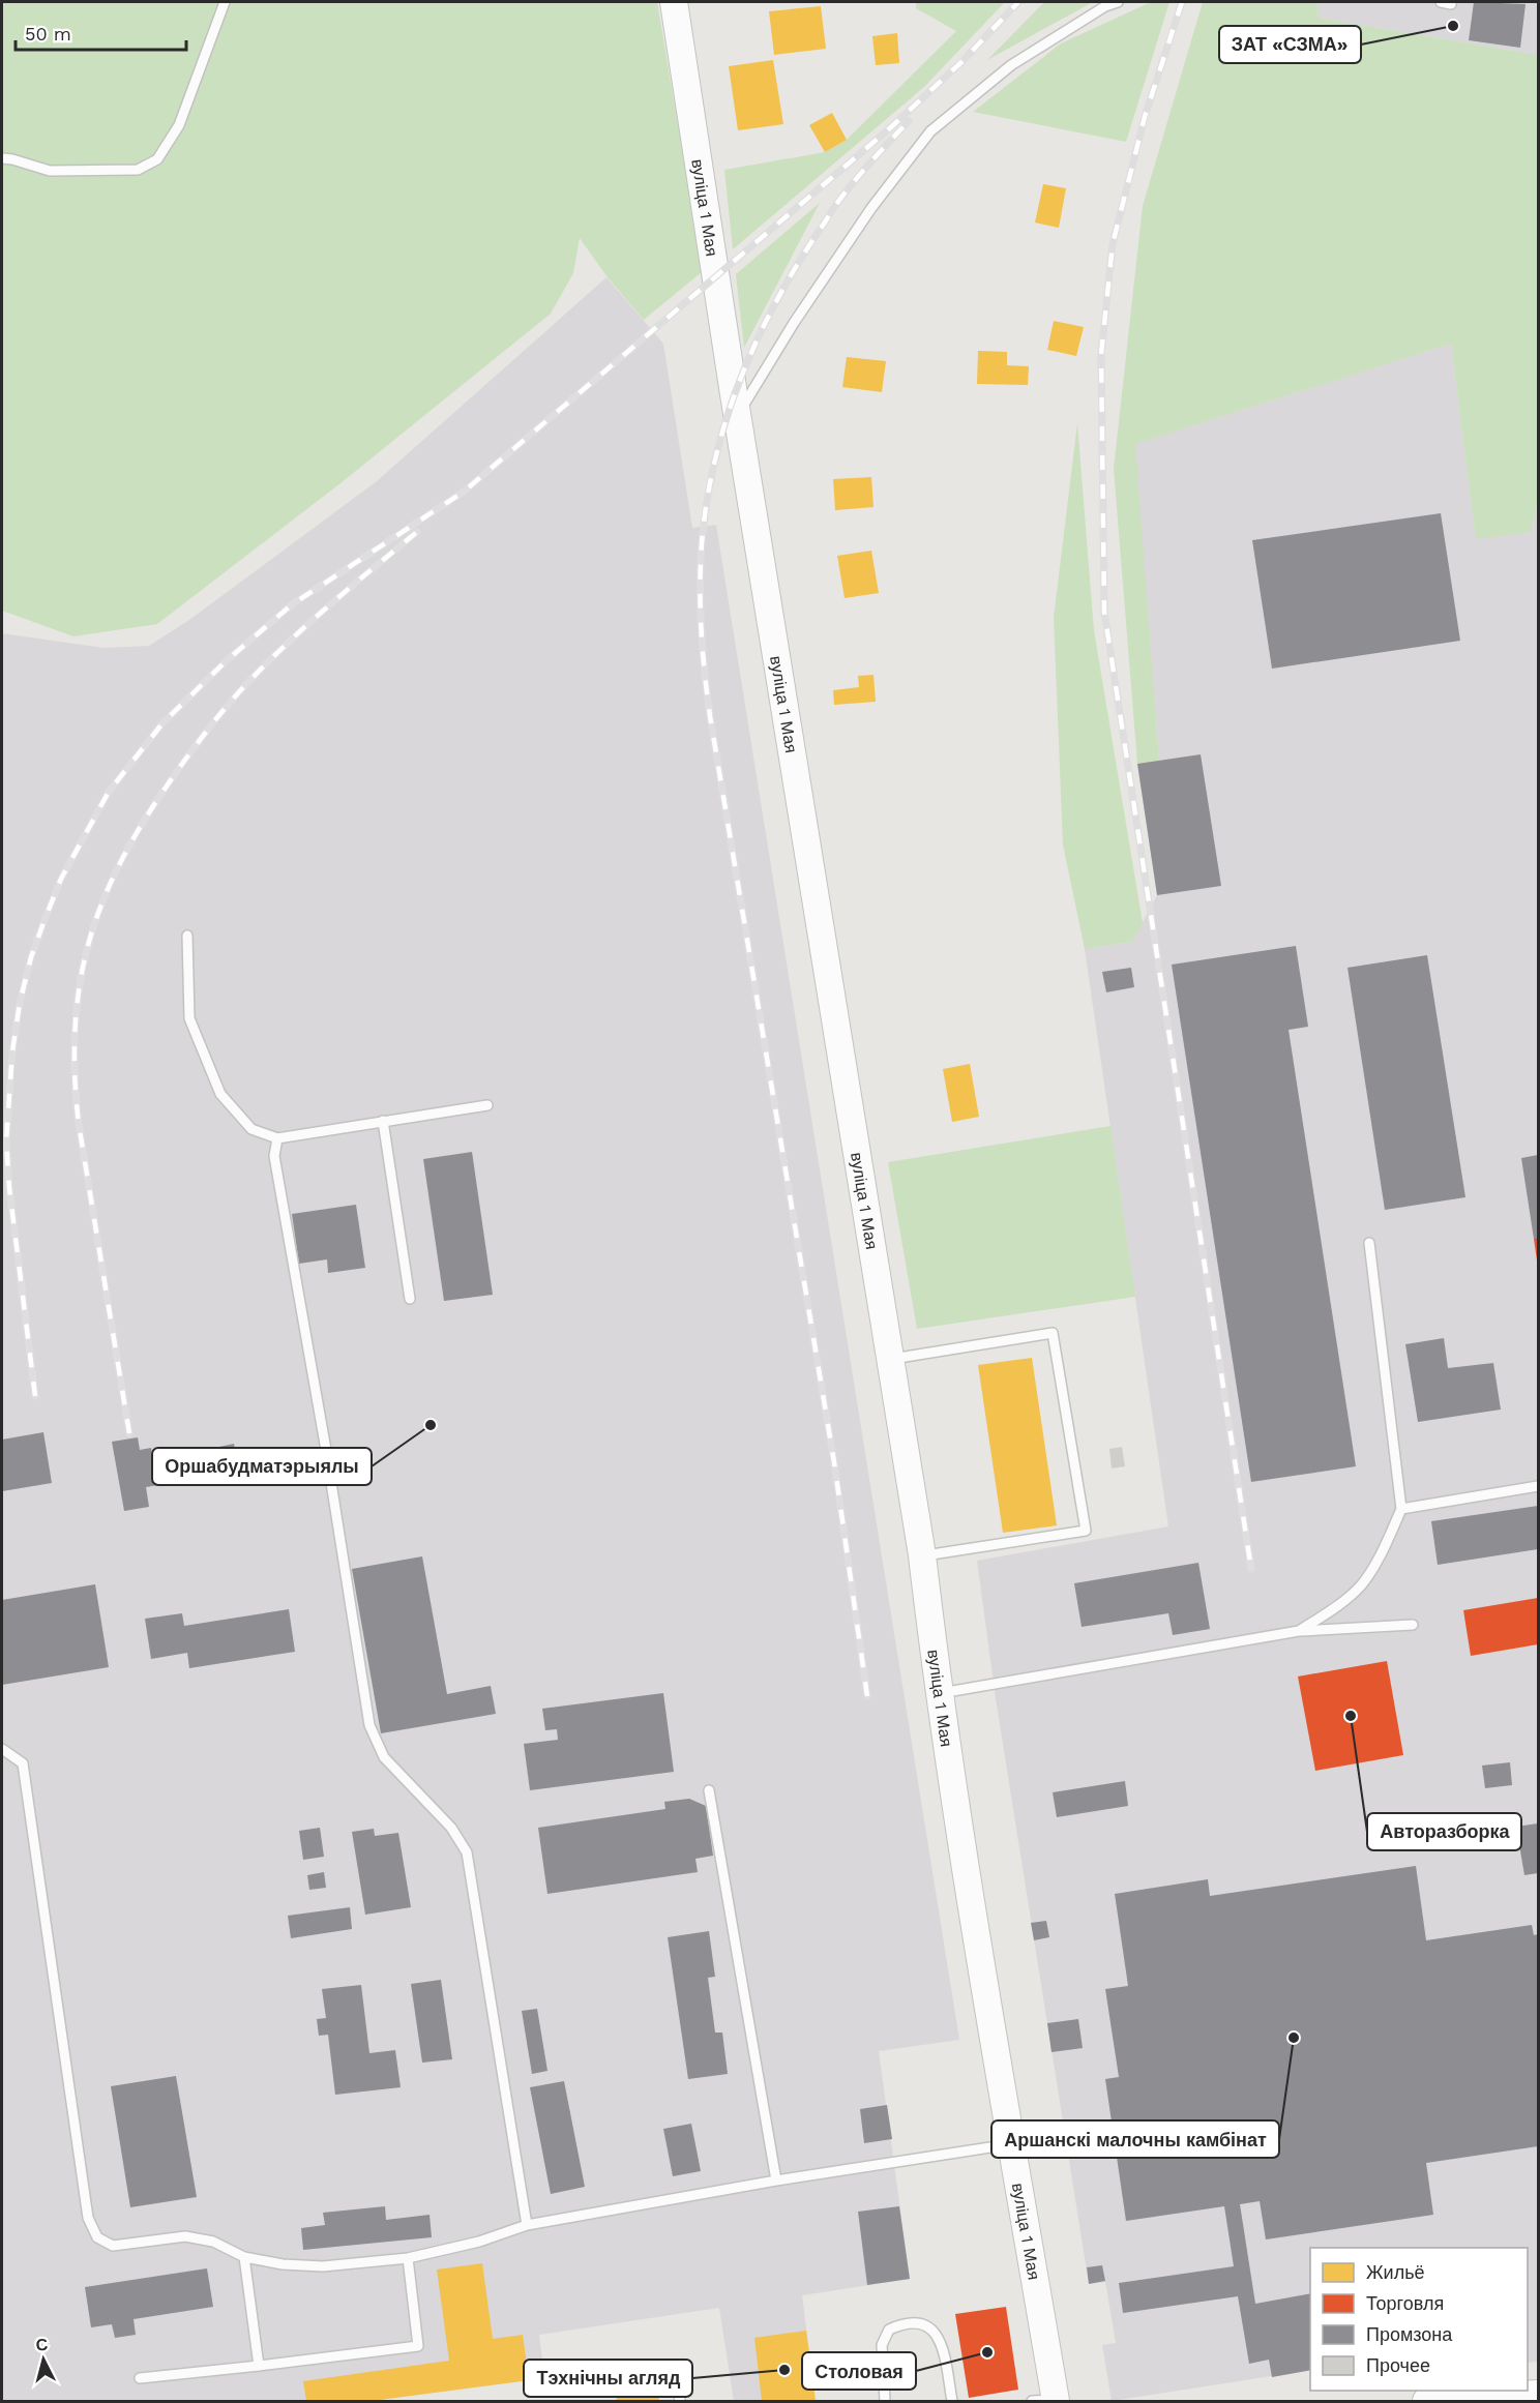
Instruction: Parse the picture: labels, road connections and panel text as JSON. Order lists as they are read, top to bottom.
{
  "streets": {
    "street": ["вуліца 1 Мая"]
  },
  "places": [
    "ЗАТ «СЗМА»",
    "Оршабудматэрыялы",
    "Авторазборка",
    "Аршанскі малочны камбінат",
    "Столовая",
    "Тэхнічны агляд"
  ],
  "legend": [
    "Жильё",
    "Торговля",
    "Промзона",
    "Прочее"
  ],
  "scale_bar": "50 m",
  "north": "top"
}
